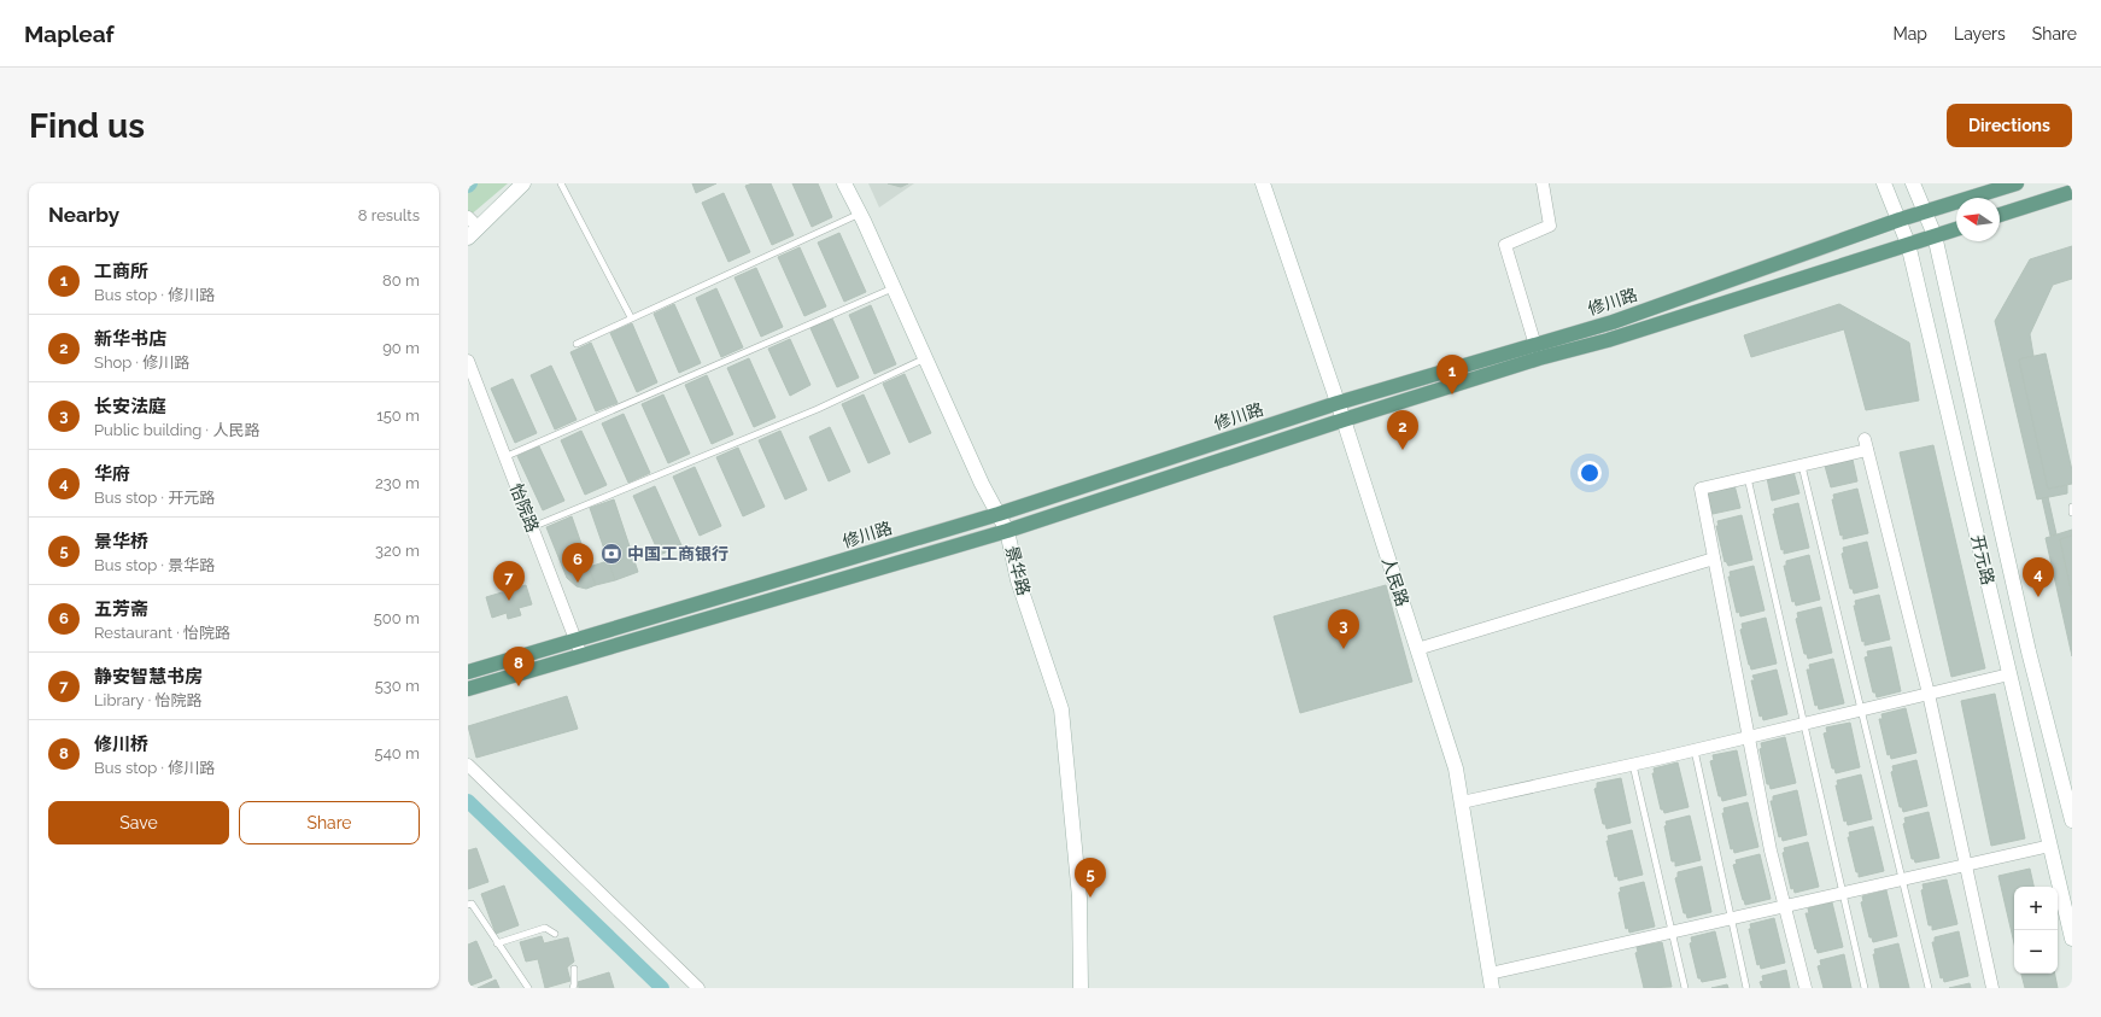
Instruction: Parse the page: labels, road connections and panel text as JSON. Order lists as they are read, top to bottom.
{
  "streets": {
    "main road": ["修川路"],
    "street": [
      "怡院路",
      "开元路",
      "景华路",
      "人民路"
    ]
  },
  "crossings": [
    ["修川路", "怡院路"],
    ["修川路", "开元路"],
    ["修川路", "景华路"],
    ["修川路", "人民路"]
  ],
  "places": {
    "bank": ["中国工商银行"]
  },
  "north": "left",
  "page": {
    "header": "Mapleaf",
    "nav": ["Map", "Layers", "Share"],
    "buttons": [
      "Directions",
      ["Save", "Share"]
    ],
    "title": "Find us",
    "heading": ["Nearby", "8 results"],
    "list": [
      {
        "mark": "1",
        "name": "工商所",
        "note": "Bus stop · 修川路",
        "value": "80 m"
      },
      {
        "mark": "2",
        "name": "新华书店",
        "note": "Shop · 修川路",
        "value": "90 m"
      },
      {
        "mark": "3",
        "name": "长安法庭",
        "note": "Public building · 人民路",
        "value": "150 m"
      },
      {
        "mark": "4",
        "name": "华府",
        "note": "Bus stop · 开元路",
        "value": "230 m"
      },
      {
        "mark": "5",
        "name": "景华桥",
        "note": "Bus stop · 景华路",
        "value": "320 m"
      },
      {
        "mark": "6",
        "name": "五芳斋",
        "note": "Restaurant · 怡院路",
        "value": "500 m"
      },
      {
        "mark": "7",
        "name": "静安智慧书房",
        "note": "Library · 怡院路",
        "value": "530 m"
      },
      {
        "mark": "8",
        "name": "修川桥",
        "note": "Bus stop · 修川路",
        "value": "540 m"
      }
    ],
    "pins": [
      "1",
      "2",
      "6",
      "4",
      "7",
      "3",
      "8",
      "5"
    ],
    "map_buttons": ["+", "−"]
  }
}
